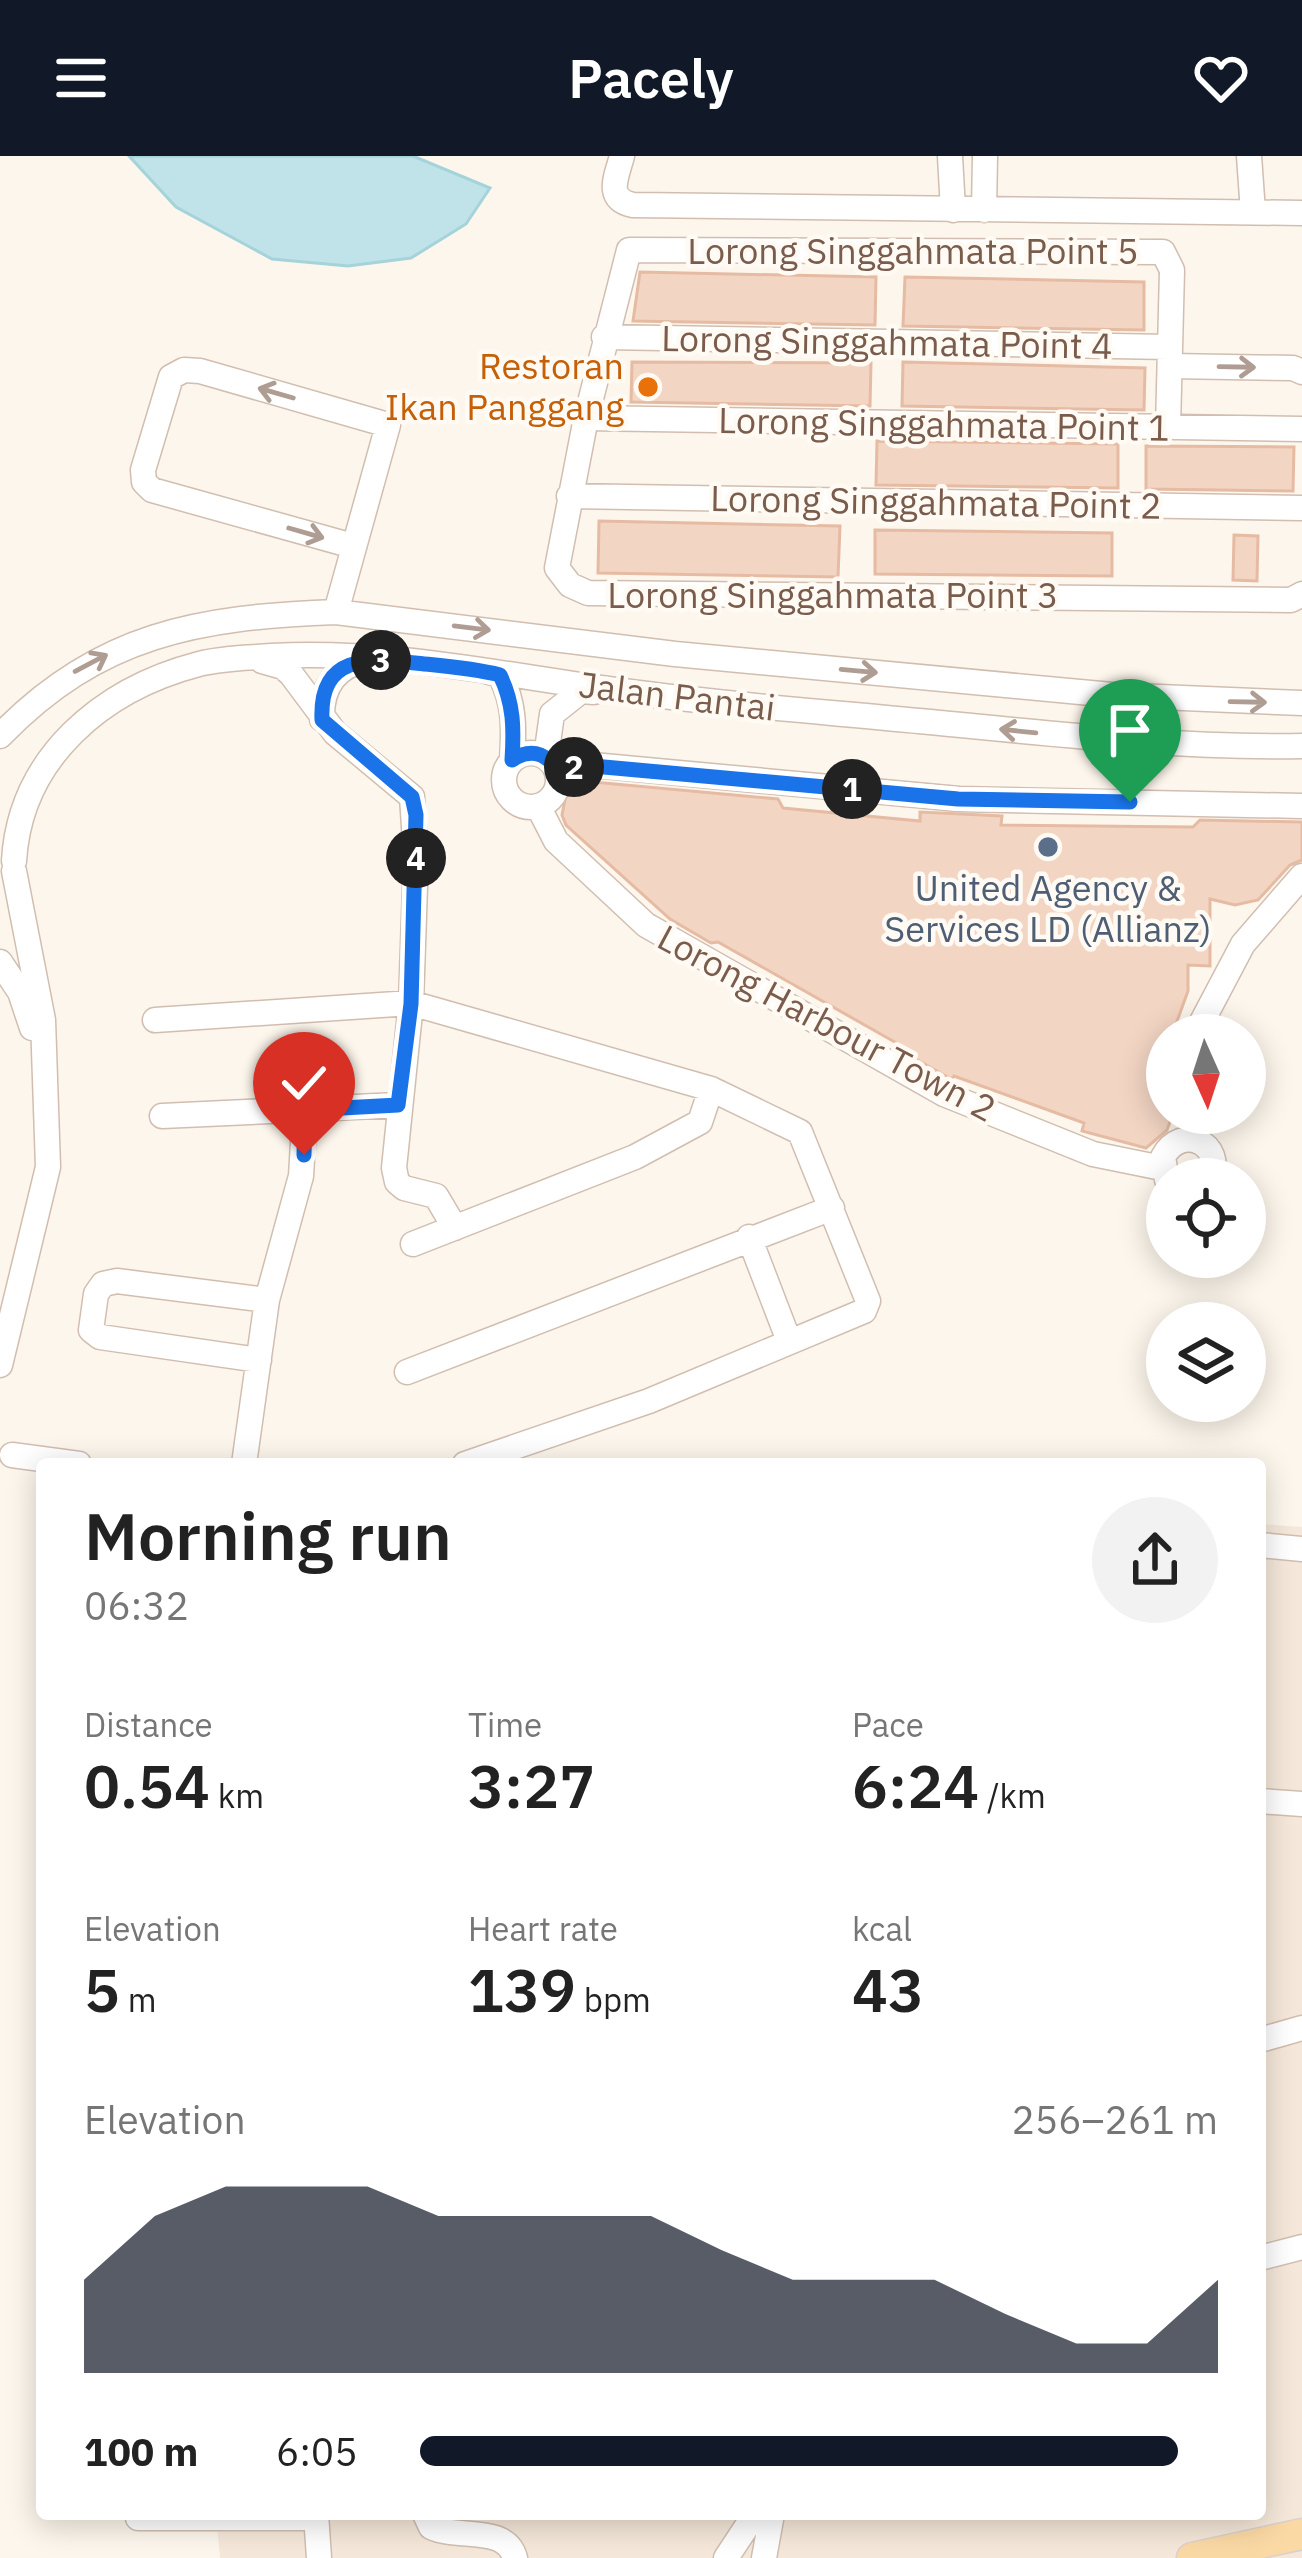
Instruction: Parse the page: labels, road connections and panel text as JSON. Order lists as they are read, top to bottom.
{
  "streets": {
    "street": [
      "Lorong Singgahmata Point 5",
      "Lorong Singgahmata Point 4",
      "Lorong Singgahmata Point 1",
      "Lorong Singgahmata Point 2",
      "Lorong Singgahmata Point 3",
      "Jalan Pantai",
      "Lorong Harbour Town 2"
    ]
  },
  "crossings": [
    ["Lorong Singgahmata Point 5", "Lorong Singgahmata Point 4"],
    ["Lorong Singgahmata Point 5", "Lorong Singgahmata Point 1"],
    ["Lorong Singgahmata Point 5", "Lorong Singgahmata Point 3"],
    ["Lorong Singgahmata Point 4", "Lorong Singgahmata Point 3"],
    ["Lorong Singgahmata Point 1", "Lorong Singgahmata Point 3"],
    ["Lorong Singgahmata Point 2", "Lorong Singgahmata Point 3"]
  ],
  "places": ["Restoran Ikan Panggang", "United Agency & Services LD (Allianz)"],
  "north": "bottom",
  "page": {
    "header": "Pacely",
    "pins": [
      "3",
      "2",
      "1",
      "4"
    ],
    "heading": ["Morning run", "06:32"],
    "stats": [
      ["Distance", "0.54 km"],
      ["Time", "3:27"],
      ["Pace", "6:24 /km"],
      ["Elevation", "5 m"],
      ["Heart rate", "139 bpm"],
      ["kcal", "43"]
    ],
    "chart": ["Elevation", "256–261 m"],
    "list": [
      {
        "name": "100 m",
        "note": "6:05"
      }
    ]
  }
}
